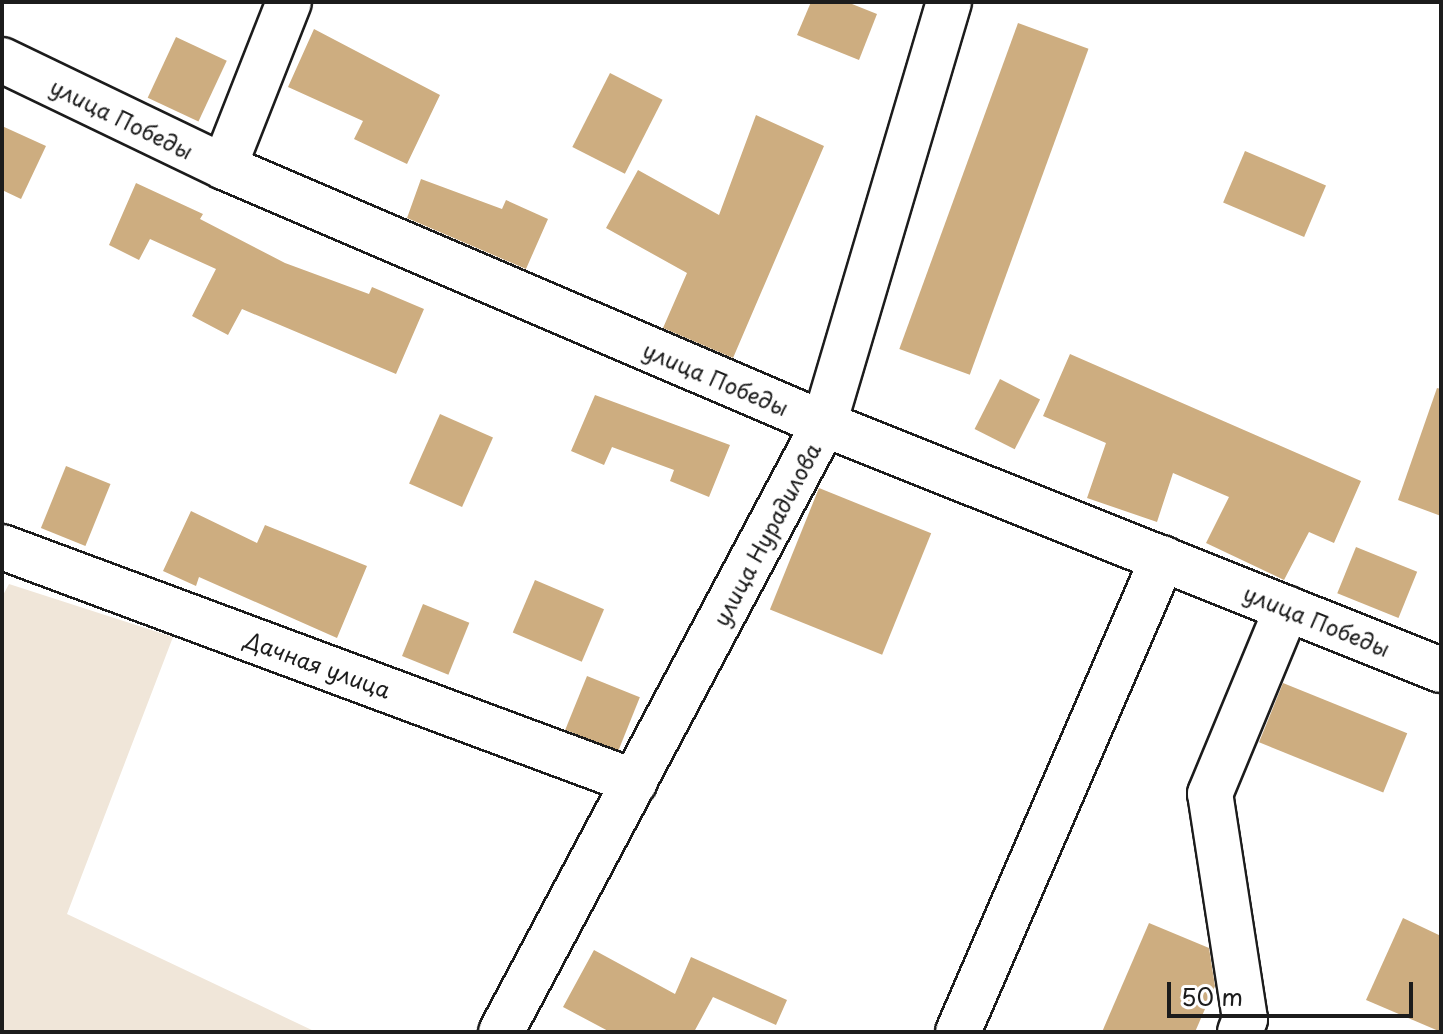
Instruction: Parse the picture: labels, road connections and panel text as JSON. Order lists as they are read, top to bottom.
{
  "streets": {
    "street": ["улица Победы", "улица Нурадилова", "Дачная улица"]
  },
  "crossings": [
    ["улица Победы", "улица Нурадилова"],
    ["улица Нурадилова", "Дачная улица"]
  ],
  "scale_bar": "50 m"
}
